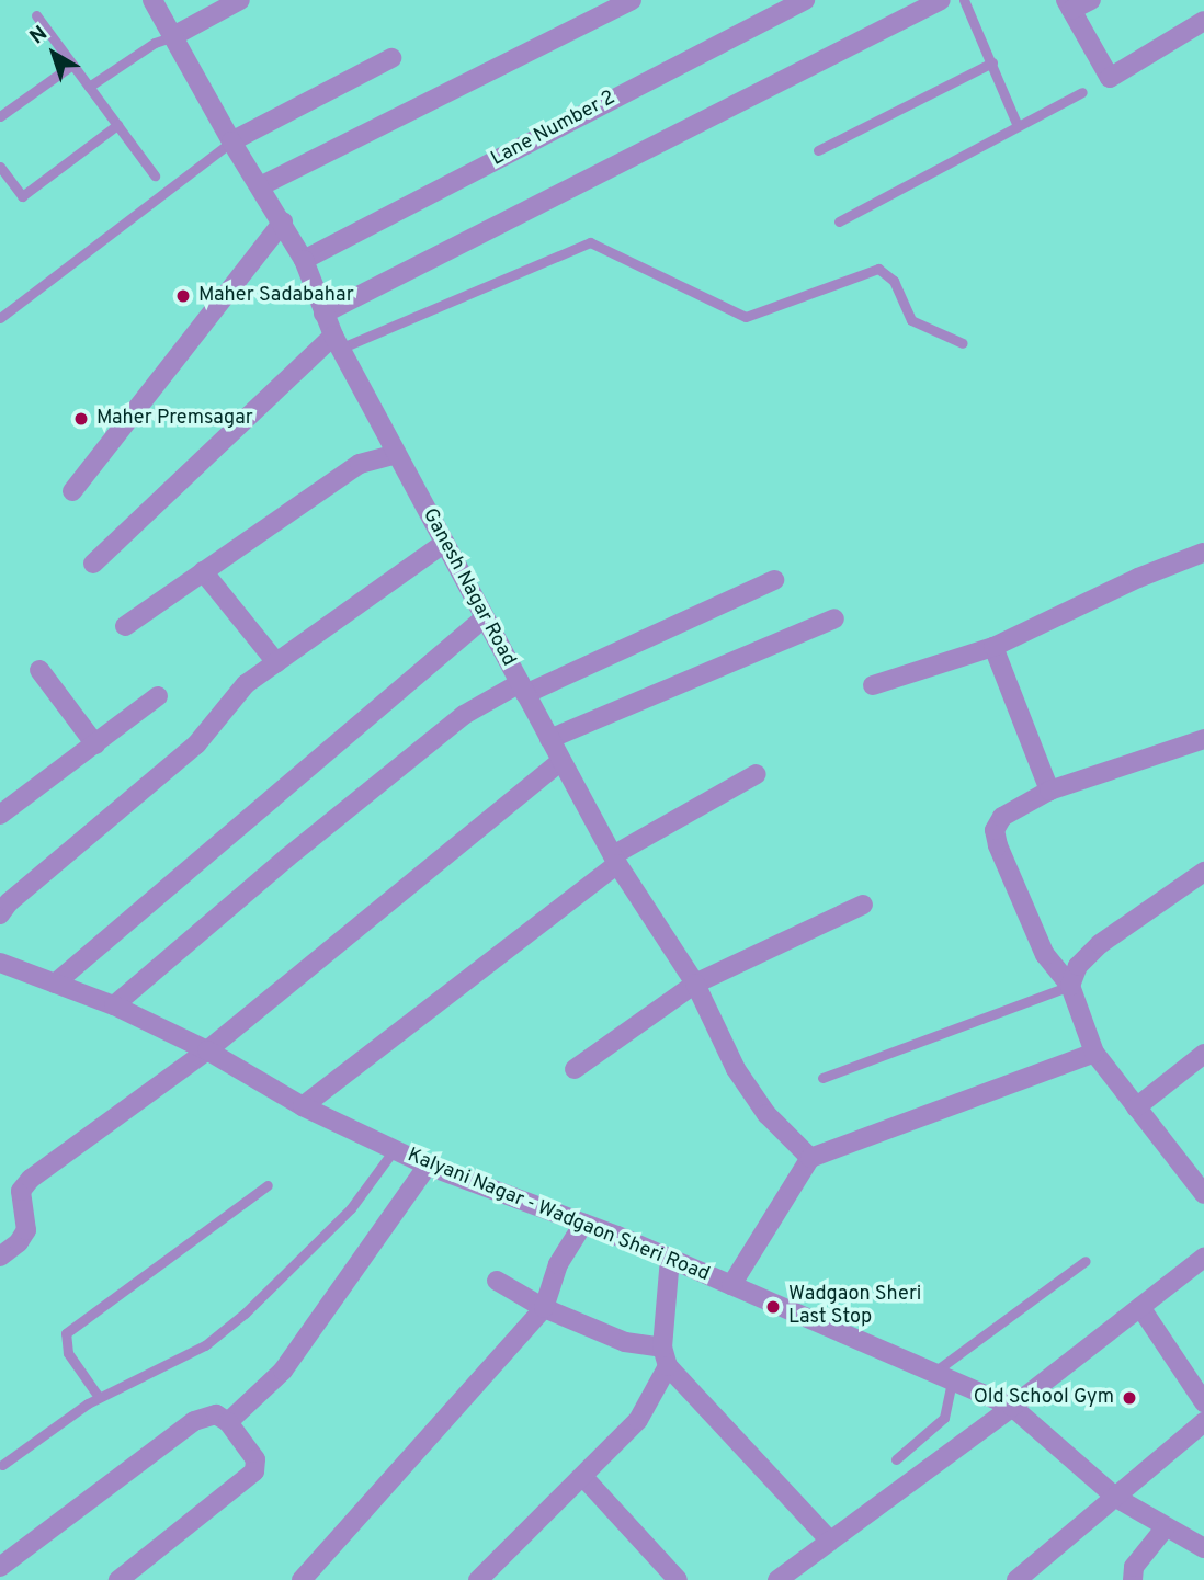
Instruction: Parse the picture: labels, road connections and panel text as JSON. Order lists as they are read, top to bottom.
{
  "streets": {
    "street": ["Lane Number 2", "Ganesh Nagar Road", "Kalyani Nagar - Wadgaon Sheri Road"]
  },
  "crossings": [
    ["Lane Number 2", "Ganesh Nagar Road"],
    ["Ganesh Nagar Road", "Kalyani Nagar - Wadgaon Sheri Road"]
  ],
  "places": [
    "Maher Sadabahar",
    "Maher Premsagar",
    "Wadgaon Sheri Last Stop",
    "Old School Gym"
  ],
  "north": "top left"
}
